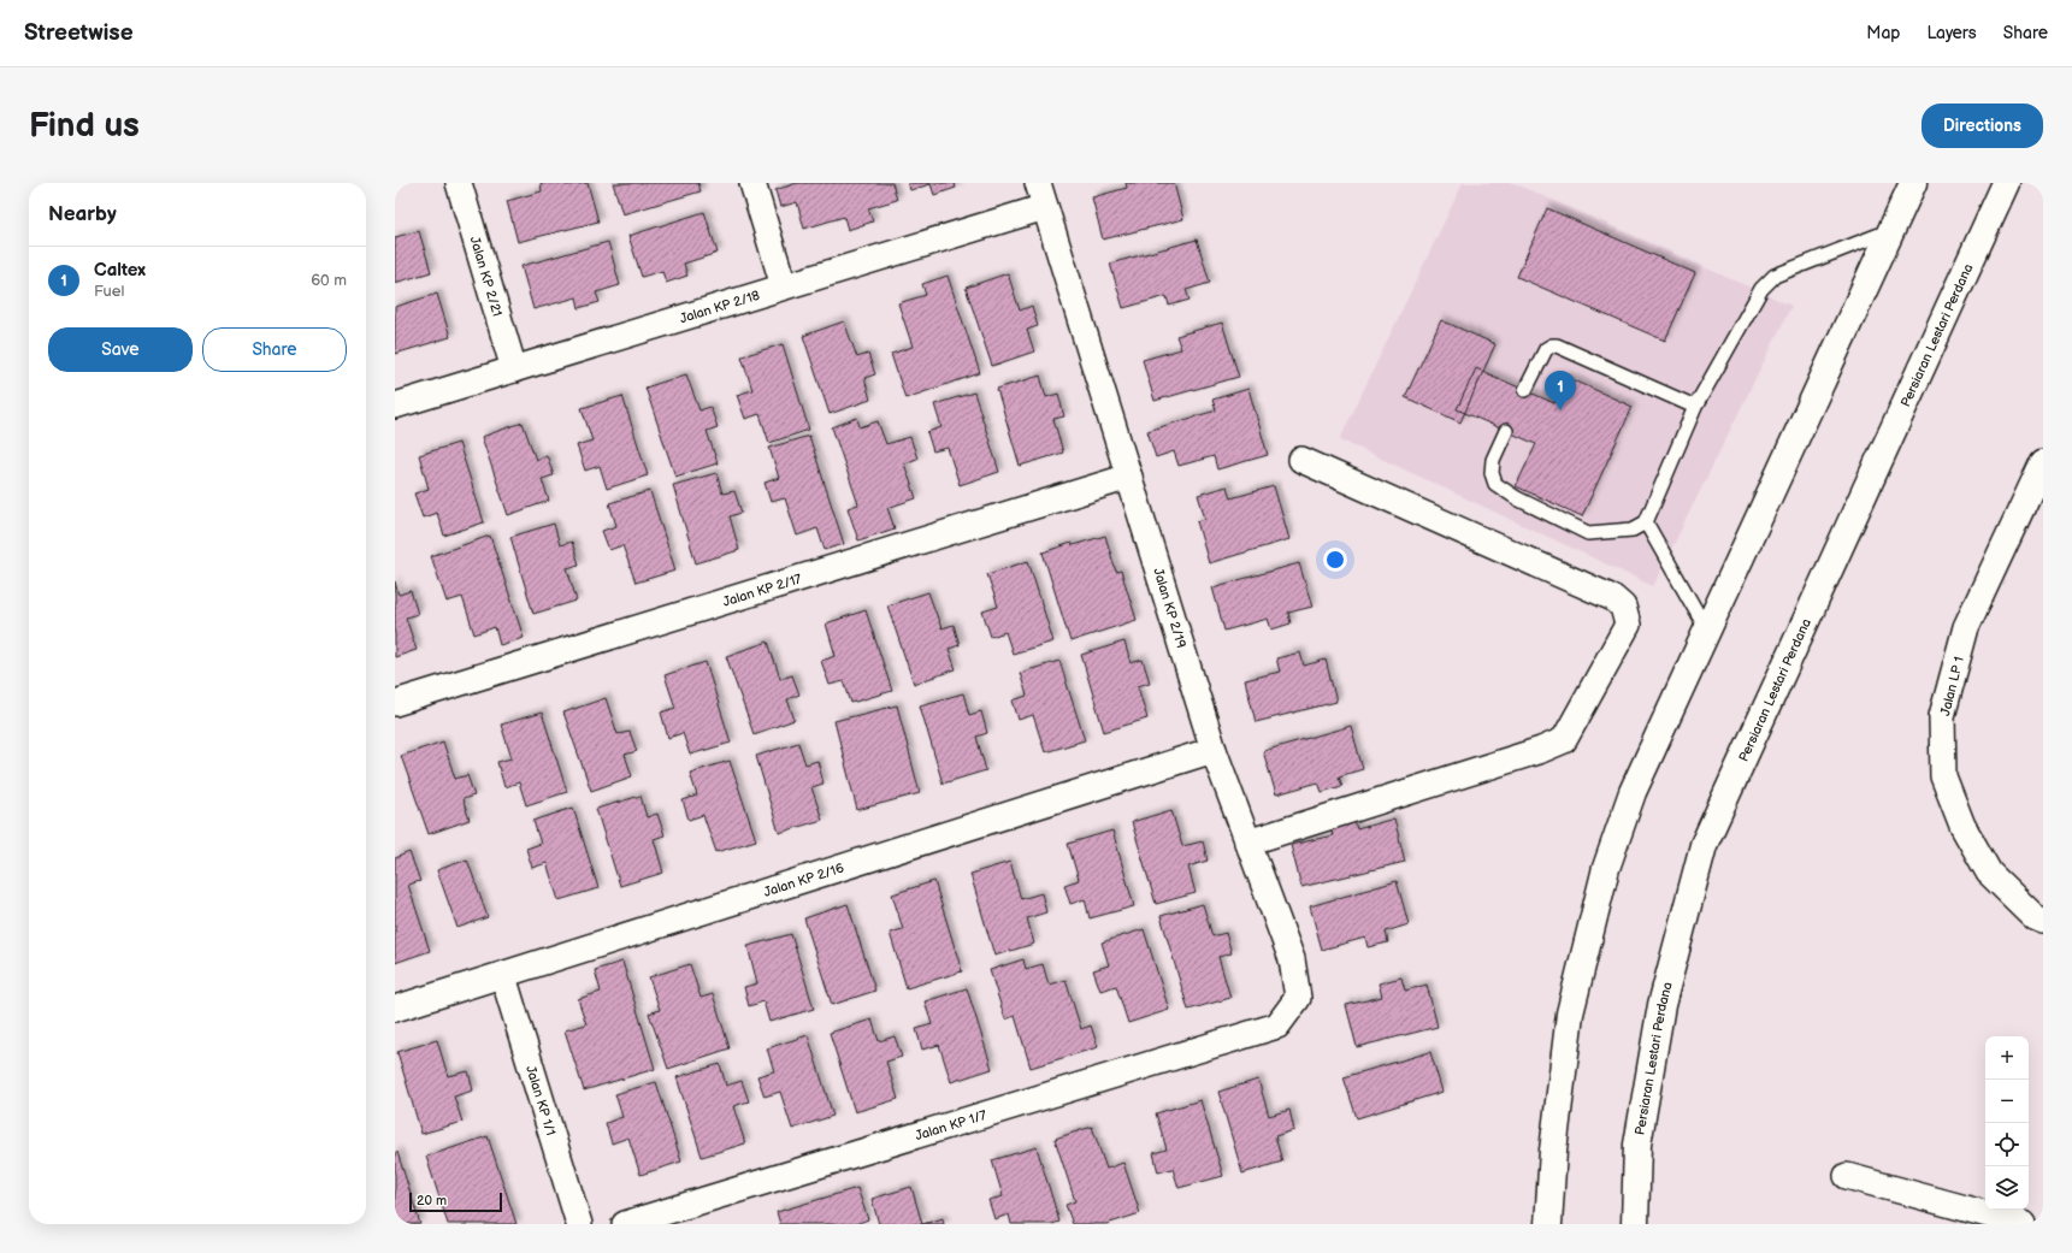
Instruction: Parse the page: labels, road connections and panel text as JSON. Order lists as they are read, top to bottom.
{
  "streets": {
    "main road": ["Persiaran Lestari Perdana"],
    "street": [
      "Jalan KP 2/21",
      "Jalan KP 2/18",
      "Jalan KP 2/17",
      "Jalan KP 2/19",
      "Jalan LP 1",
      "Jalan KP 2/16",
      "Jalan KP 1/1",
      "Jalan KP 1/7"
    ]
  },
  "crossings": [
    ["Jalan KP 2/21", "Jalan KP 2/18"],
    ["Jalan KP 2/18", "Jalan KP 2/19"],
    ["Jalan KP 2/17", "Jalan KP 2/19"],
    ["Jalan KP 2/19", "Jalan KP 2/16"],
    ["Jalan KP 2/19", "Jalan KP 1/7"],
    ["Jalan KP 2/16", "Jalan KP 1/1"]
  ],
  "scale_bar": "20 m",
  "page": {
    "header": "Streetwise",
    "nav": ["Map", "Layers", "Share"],
    "buttons": [
      "Directions",
      ["Save", "Share"]
    ],
    "title": "Find us",
    "heading": "Nearby",
    "list": [
      {
        "mark": "1",
        "name": "Caltex",
        "note": "Fuel",
        "value": "60 m"
      }
    ],
    "pins": "1",
    "map_buttons": ["+", "−"],
    "scale": "20 m"
  }
}
